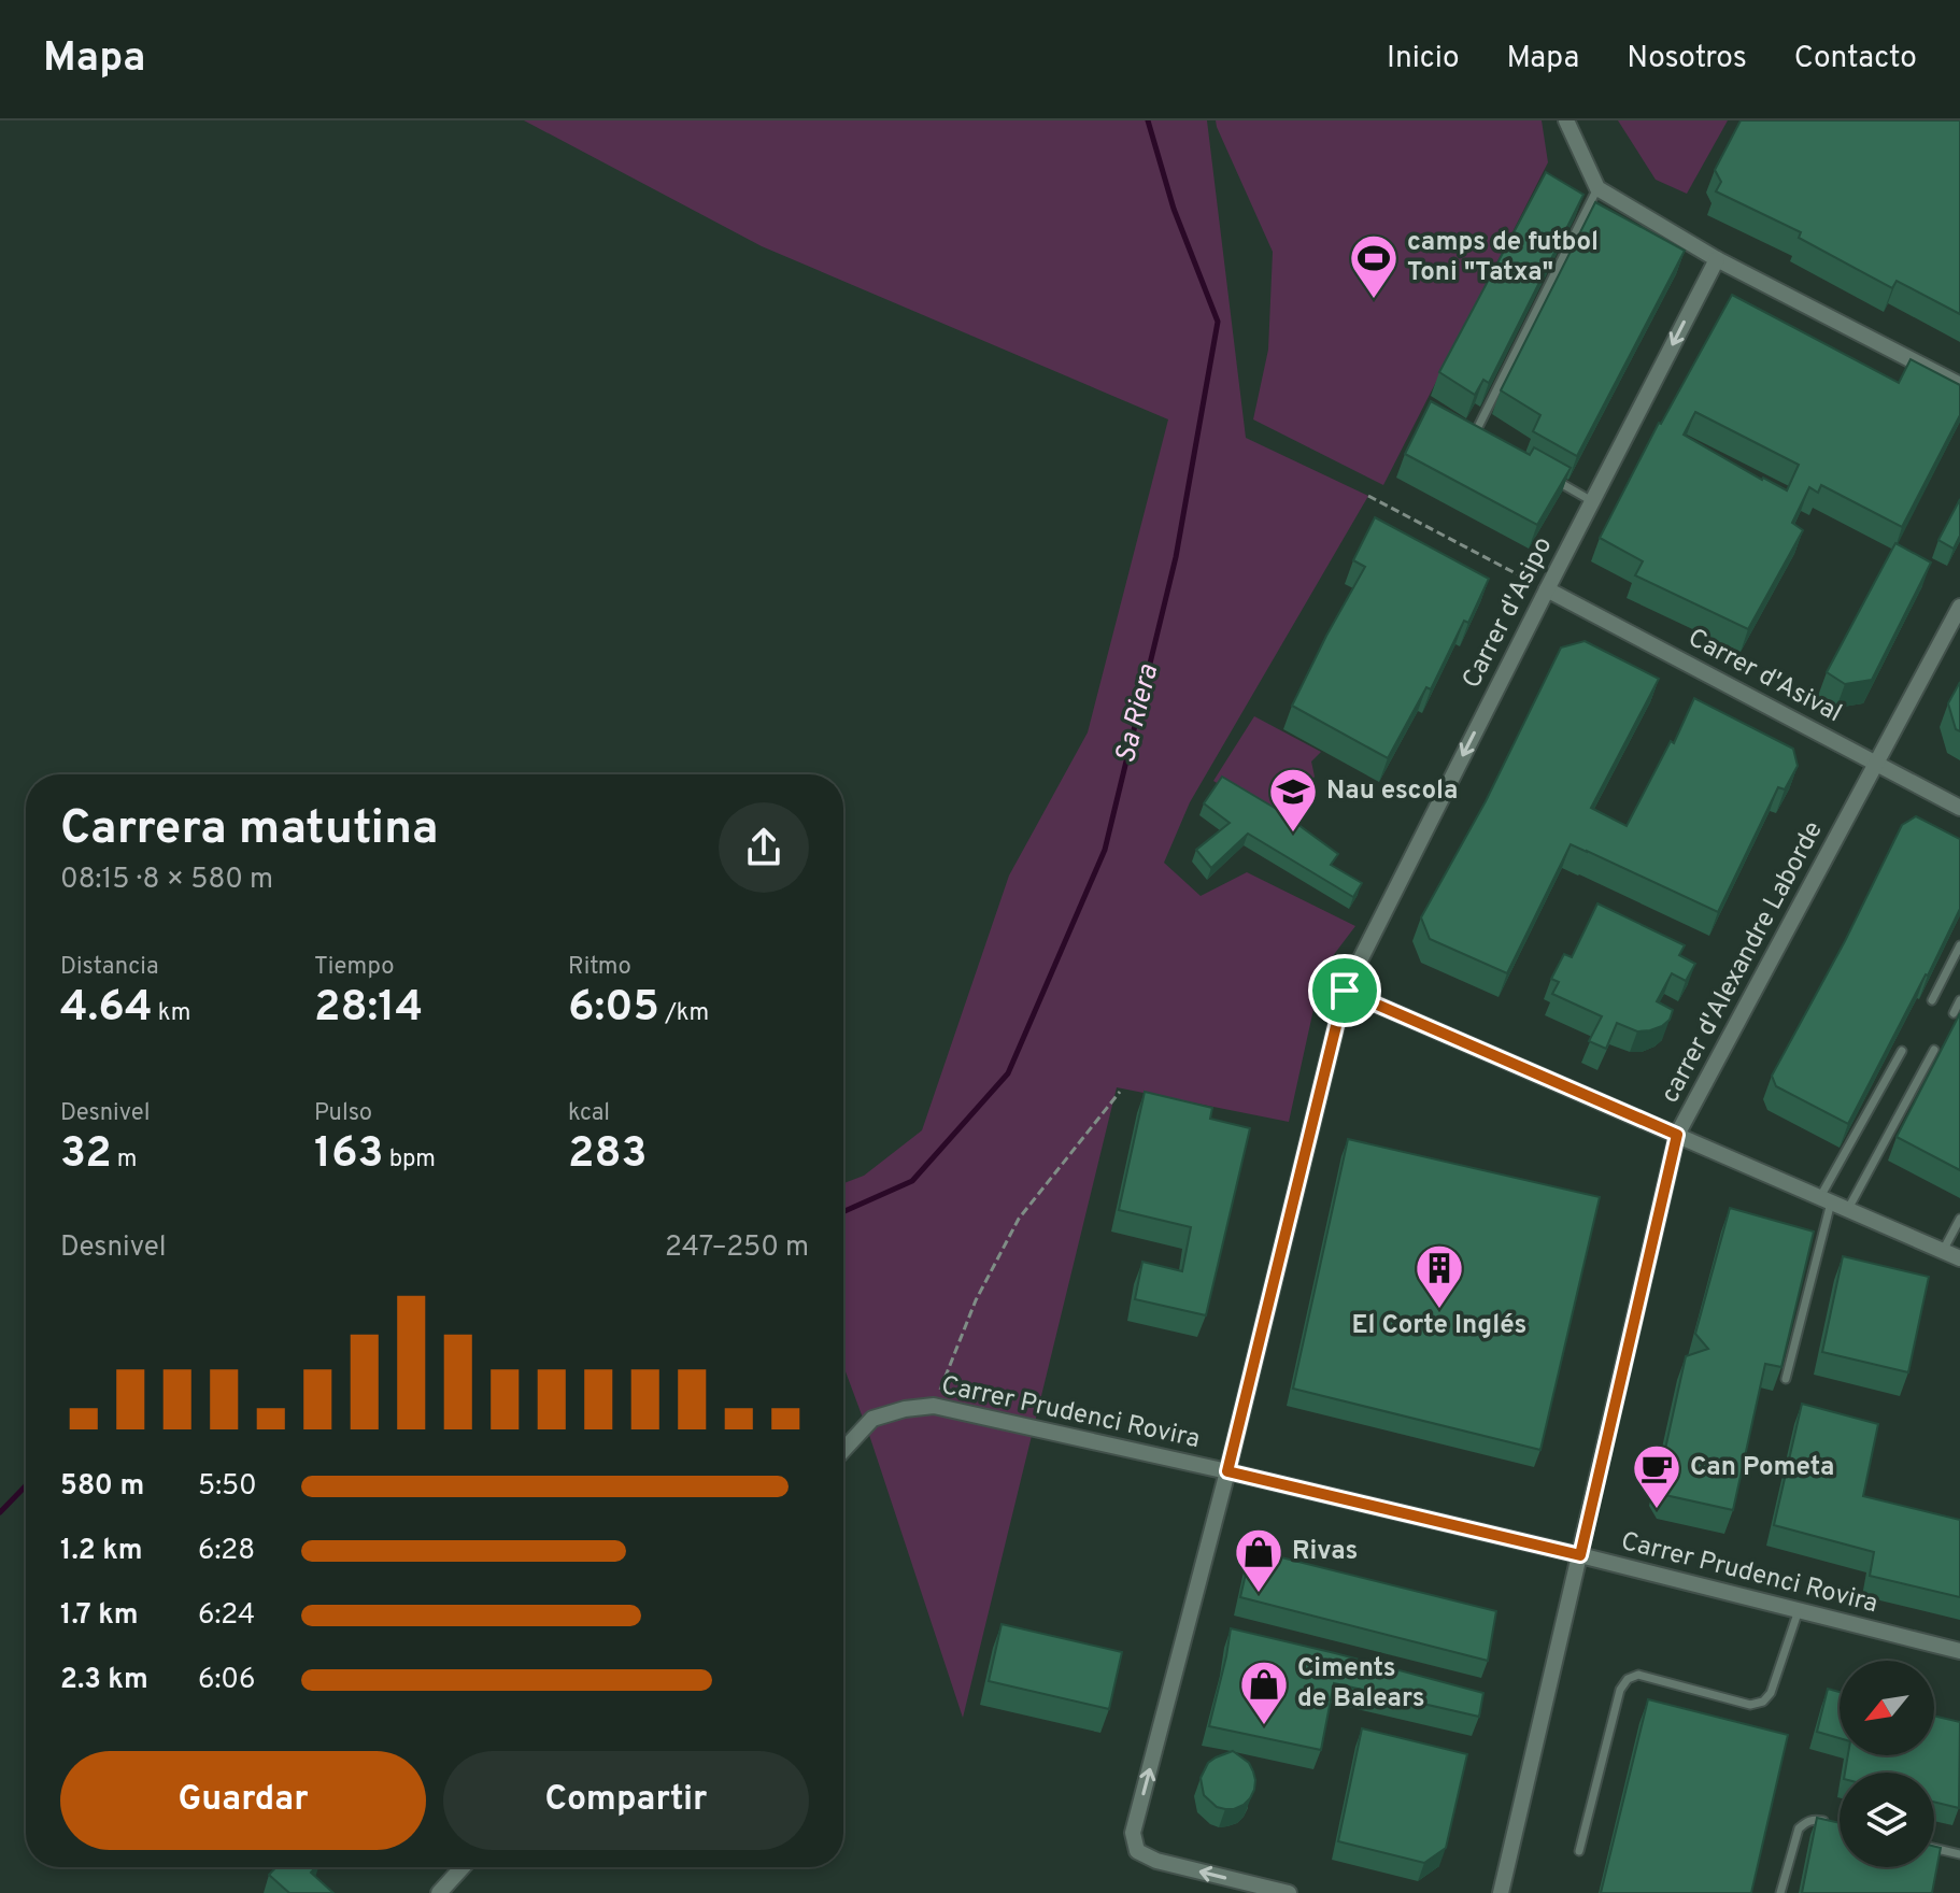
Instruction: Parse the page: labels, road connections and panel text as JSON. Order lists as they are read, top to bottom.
{
  "streets": {
    "street": [
      "Carrer d'Asipo",
      "Carrer d'Asival",
      "carrer d'Alexandre Laborde",
      "Carrer Prudenci Rovira"
    ]
  },
  "crossings": [
    ["Carrer d'Asipo", "Carrer d'Asival"],
    ["Carrer d'Asipo", "Carrer Prudenci Rovira"],
    ["Carrer d'Asival", "carrer d'Alexandre Laborde"],
    ["carrer d'Alexandre Laborde", "Carrer Prudenci Rovira"]
  ],
  "water": ["Sa Riera"],
  "places": {
    "sports": ["camps de futbol Toni \"Tatxa\""],
    "school or university": ["Nau escola"],
    "building": ["El Corte Inglés"],
    "cafe": ["Can Pometa"],
    "shop": ["Rivas", "Ciments de Balears"]
  },
  "north": "bottom left",
  "page": {
    "header": "Mapa",
    "nav": [
      "Inicio",
      "Mapa",
      "Nosotros",
      "Contacto"
    ],
    "heading": ["Carrera matutina", "08:15 · 8 × 580 m"],
    "stats": [
      ["Distancia", "4.64 km"],
      ["Tiempo", "28:14"],
      ["Ritmo", "6:05 /km"],
      ["Desnivel", "32 m"],
      ["Pulso", "163 bpm"],
      ["kcal", "283"]
    ],
    "chart": ["Desnivel", "247–250 m"],
    "list": [
      {
        "name": "580 m",
        "note": "5:50"
      },
      {
        "name": "1.2 km",
        "note": "6:28"
      },
      {
        "name": "1.7 km",
        "note": "6:24"
      },
      {
        "name": "2.3 km",
        "note": "6:06"
      }
    ],
    "buttons": ["Guardar", "Compartir"]
  }
}
